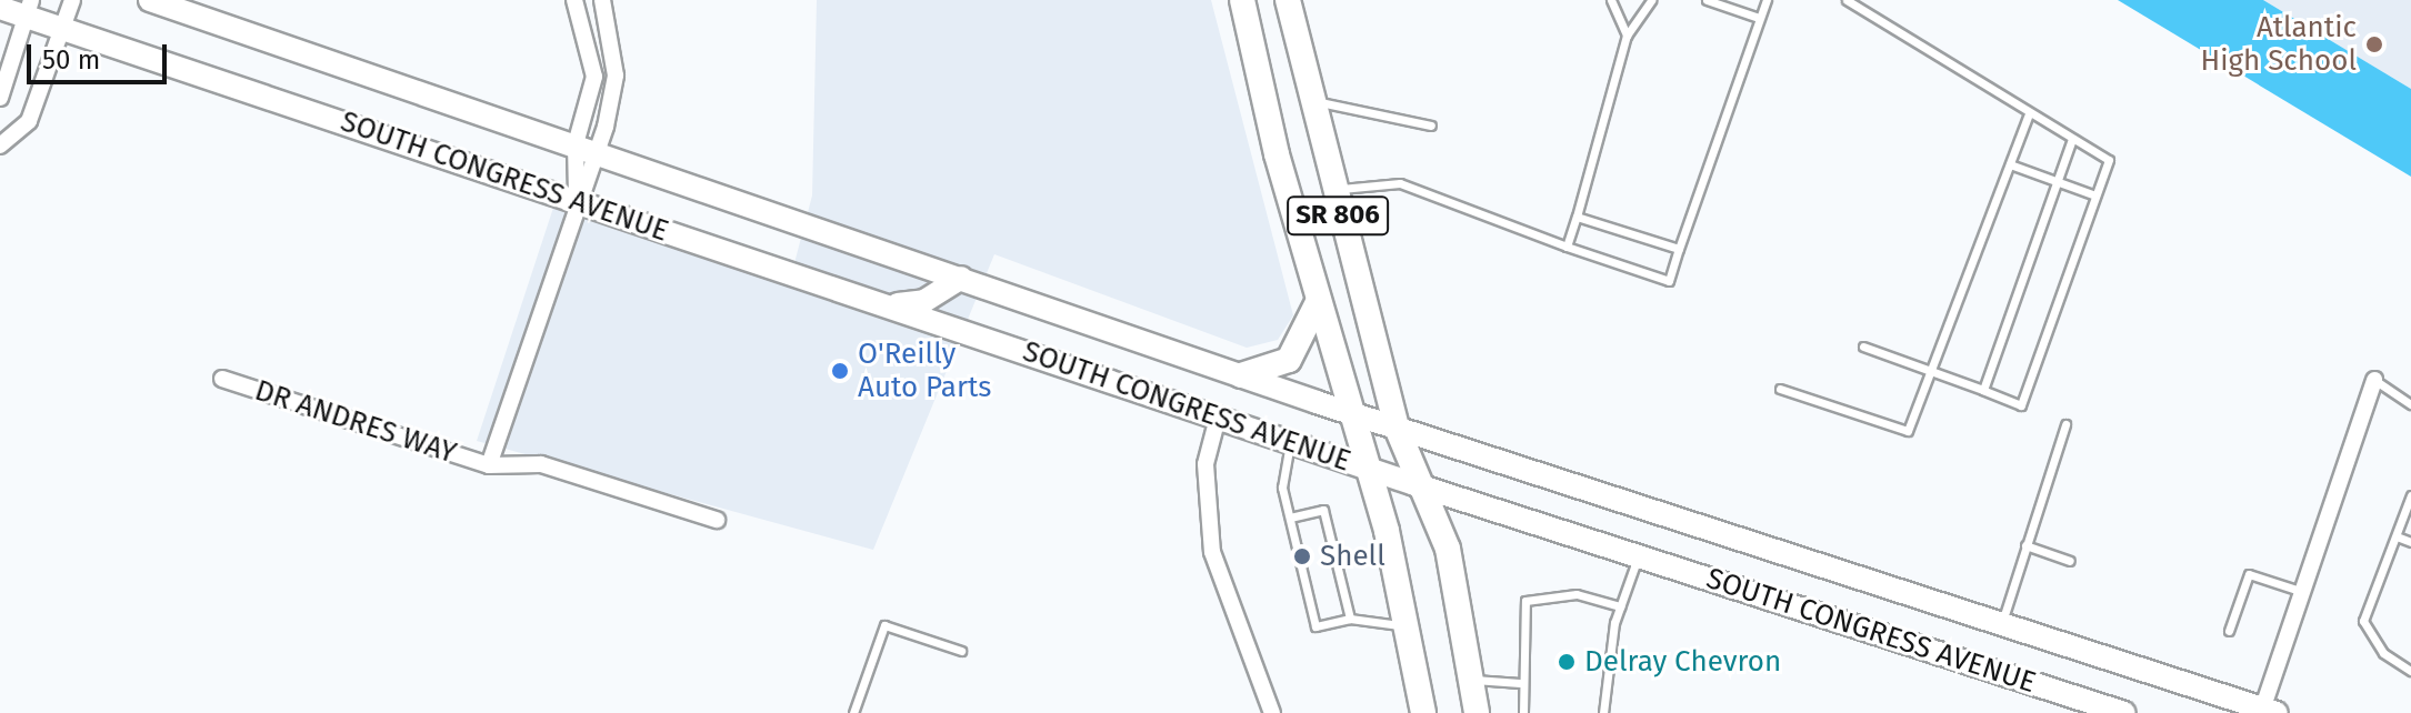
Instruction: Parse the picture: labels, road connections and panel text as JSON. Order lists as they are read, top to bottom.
{
  "streets": {
    "main road": ["SOUTH CONGRESS AVENUE", "SR 806"],
    "street": ["DR ANDRES WAY"]
  },
  "crossings": [
    ["SOUTH CONGRESS AVENUE", "SR 806"]
  ],
  "places": [
    "Atlantic High School",
    "O'Reilly Auto Parts",
    "Shell",
    "Delray Chevron"
  ],
  "scale_bar": "50 m"
}
